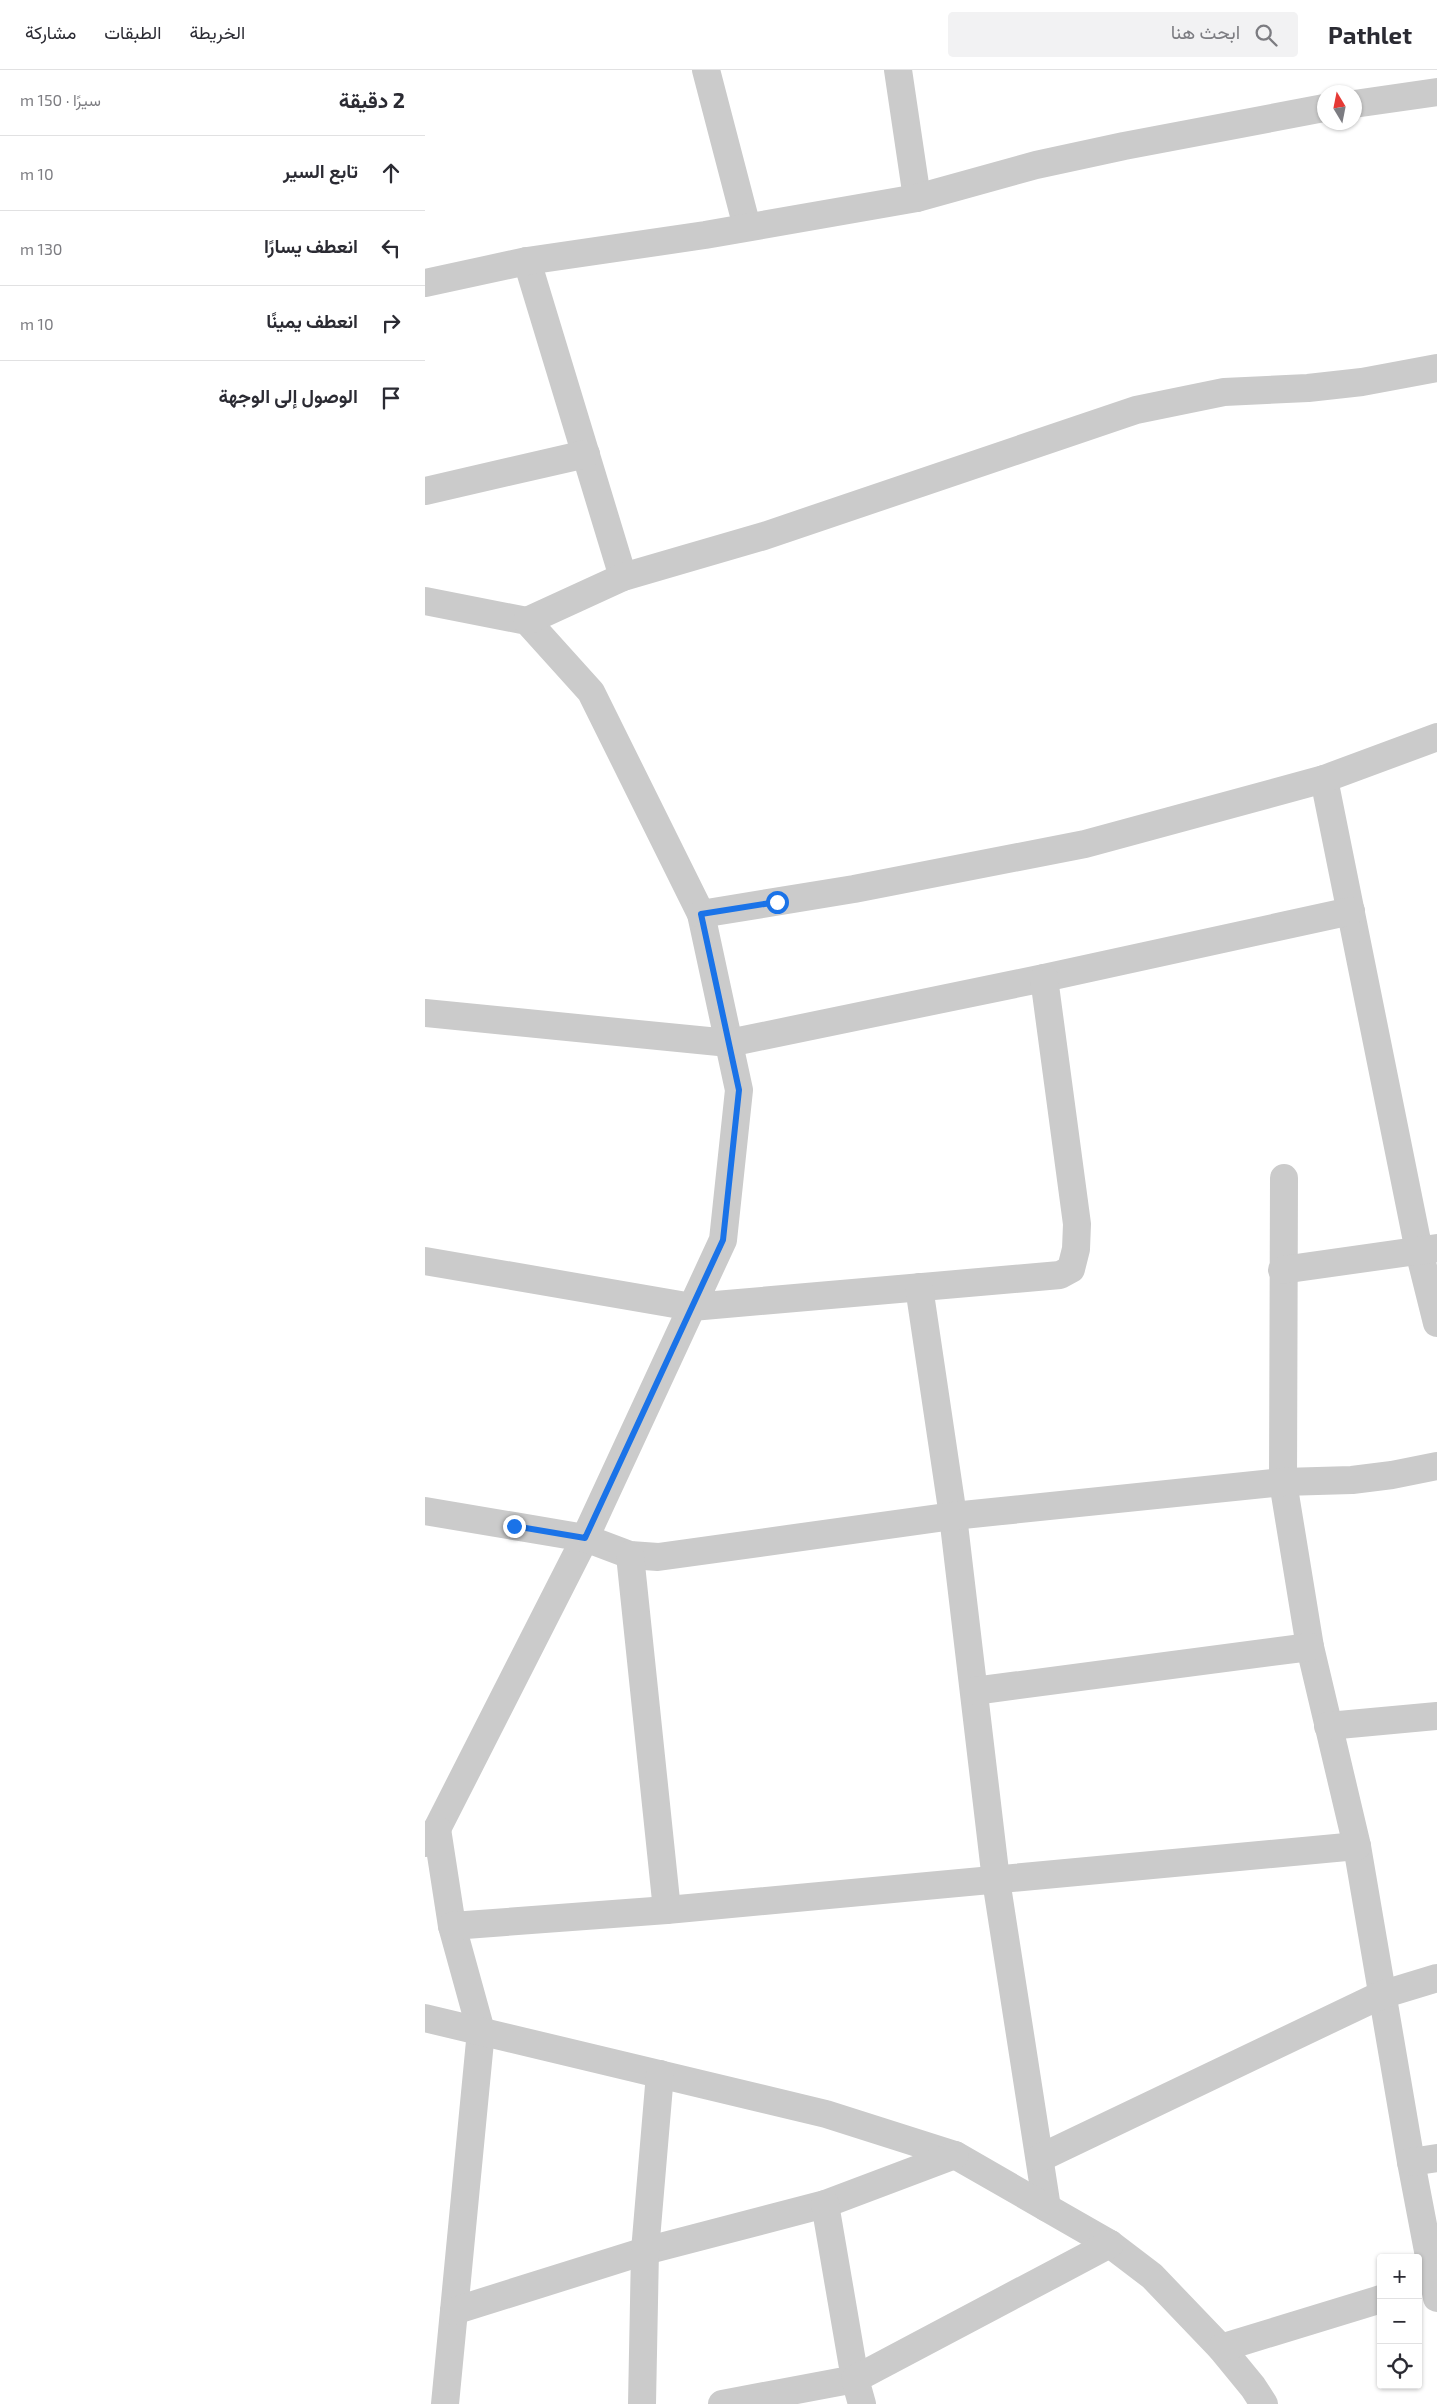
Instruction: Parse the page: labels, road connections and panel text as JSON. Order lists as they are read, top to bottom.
{
  "north": "top",
  "page": {
    "header": "Pathlet",
    "search": "ابحث هنا",
    "nav": ["الخريطة", "الطبقات", "مشاركة"],
    "heading": ["2 دقيقة", "سيرًا · 150 m"],
    "list": [
      ["تابع السير", "10 m"],
      ["انعطف يسارًا", "130 m"],
      ["انعطف يمينًا", "10 m"],
      "الوصول إلى الوجهة"
    ],
    "map_buttons": ["+", "−"]
  }
}
